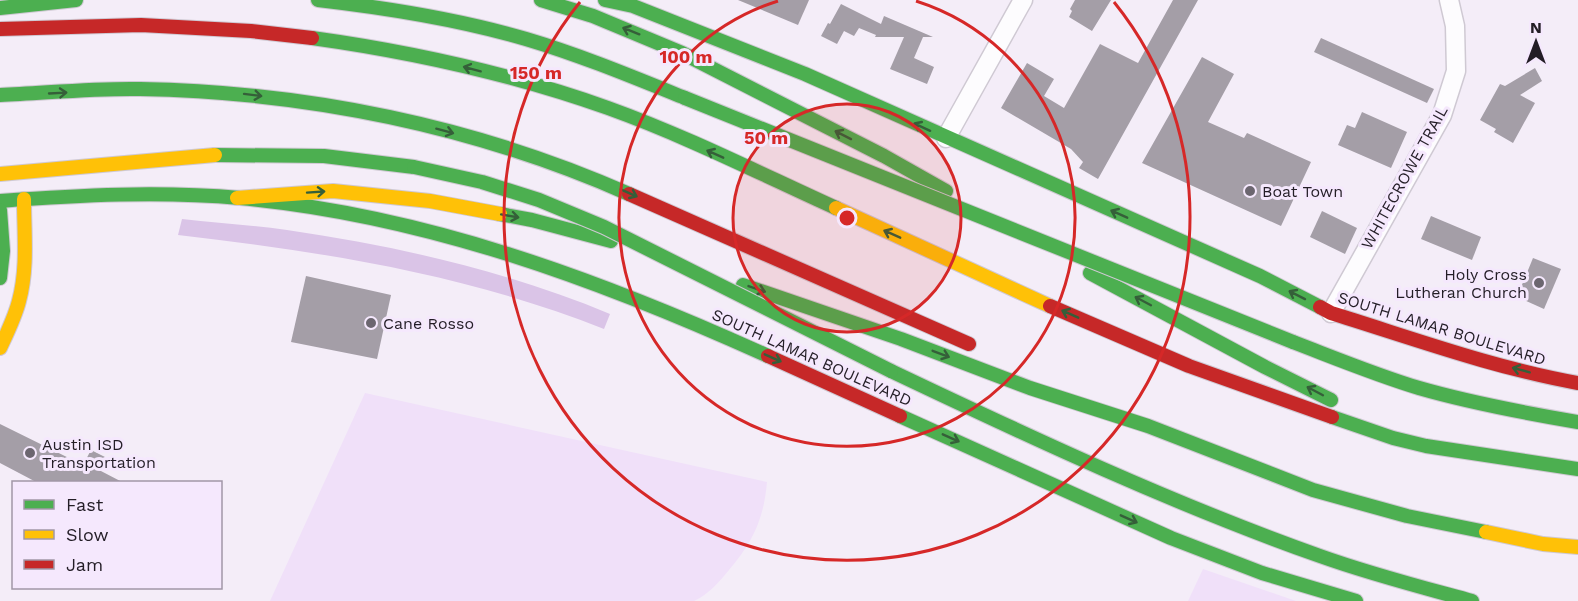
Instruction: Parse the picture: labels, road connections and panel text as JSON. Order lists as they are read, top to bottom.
{
  "streets": {
    "main road": ["SOUTH LAMAR BOULEVARD"],
    "street": ["WHITECROWE TRAIL"]
  },
  "crossings": [
    ["WHITECROWE TRAIL", "SOUTH LAMAR BOULEVARD"]
  ],
  "places": [
    "Boat Town",
    "Holy Cross Lutheran Church",
    "Cane Rosso",
    "Austin ISD Transportation"
  ],
  "legend": ["Fast", "Slow", "Jam"],
  "north": "top",
  "rings": ["100 m", "150 m", "50 m"]
}
